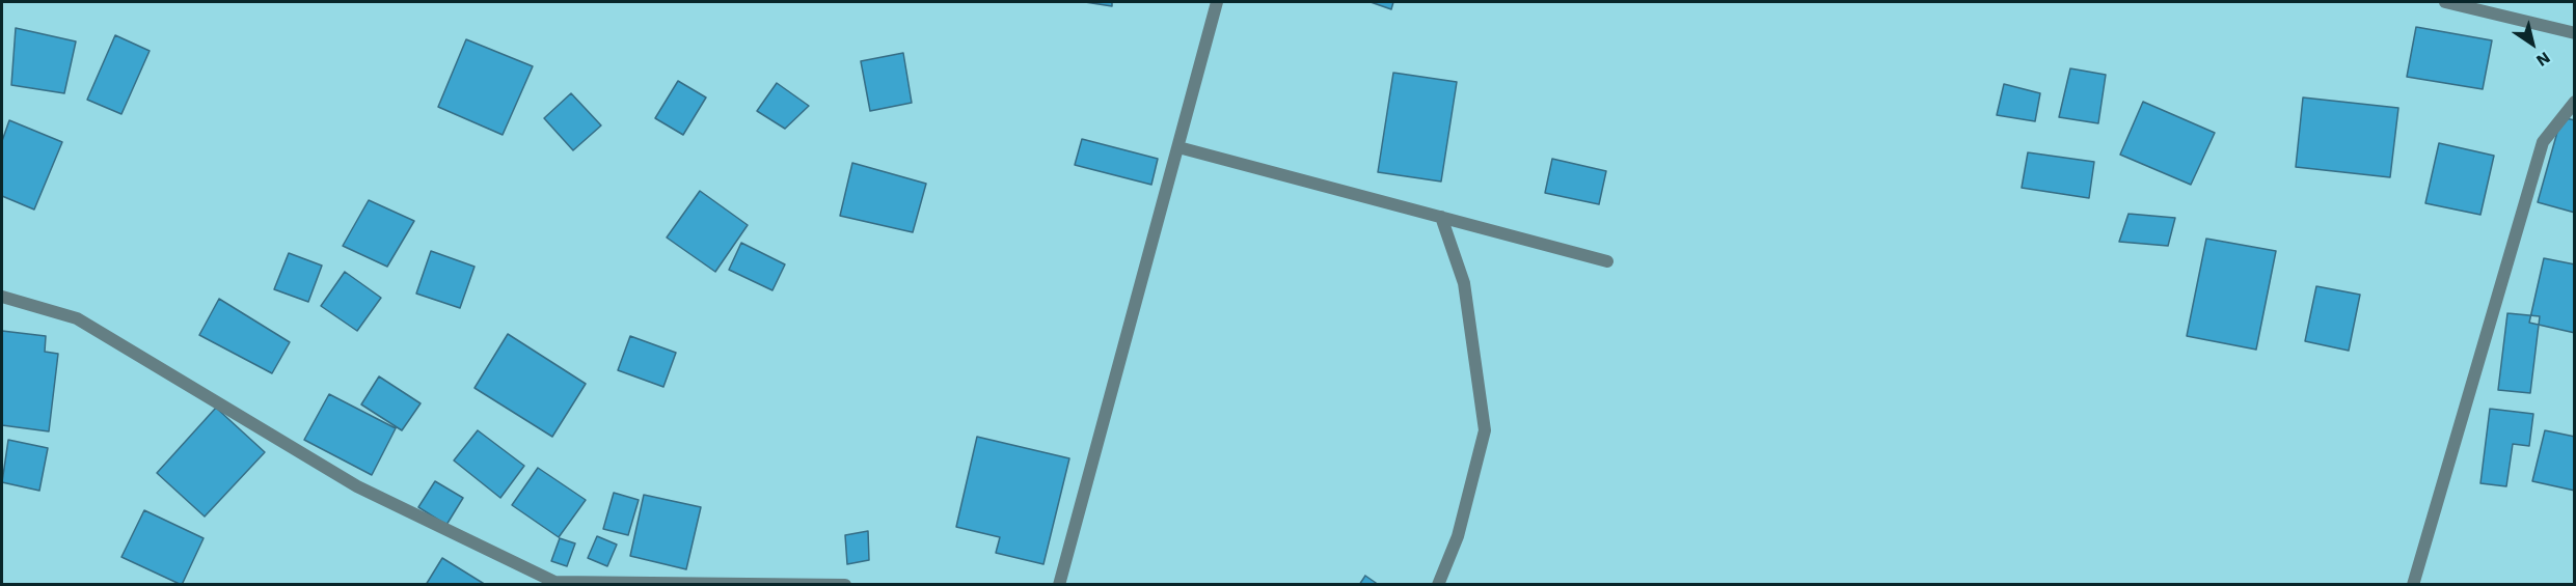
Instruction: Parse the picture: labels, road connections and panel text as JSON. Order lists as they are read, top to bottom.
{
  "north": "bottom right"
}
